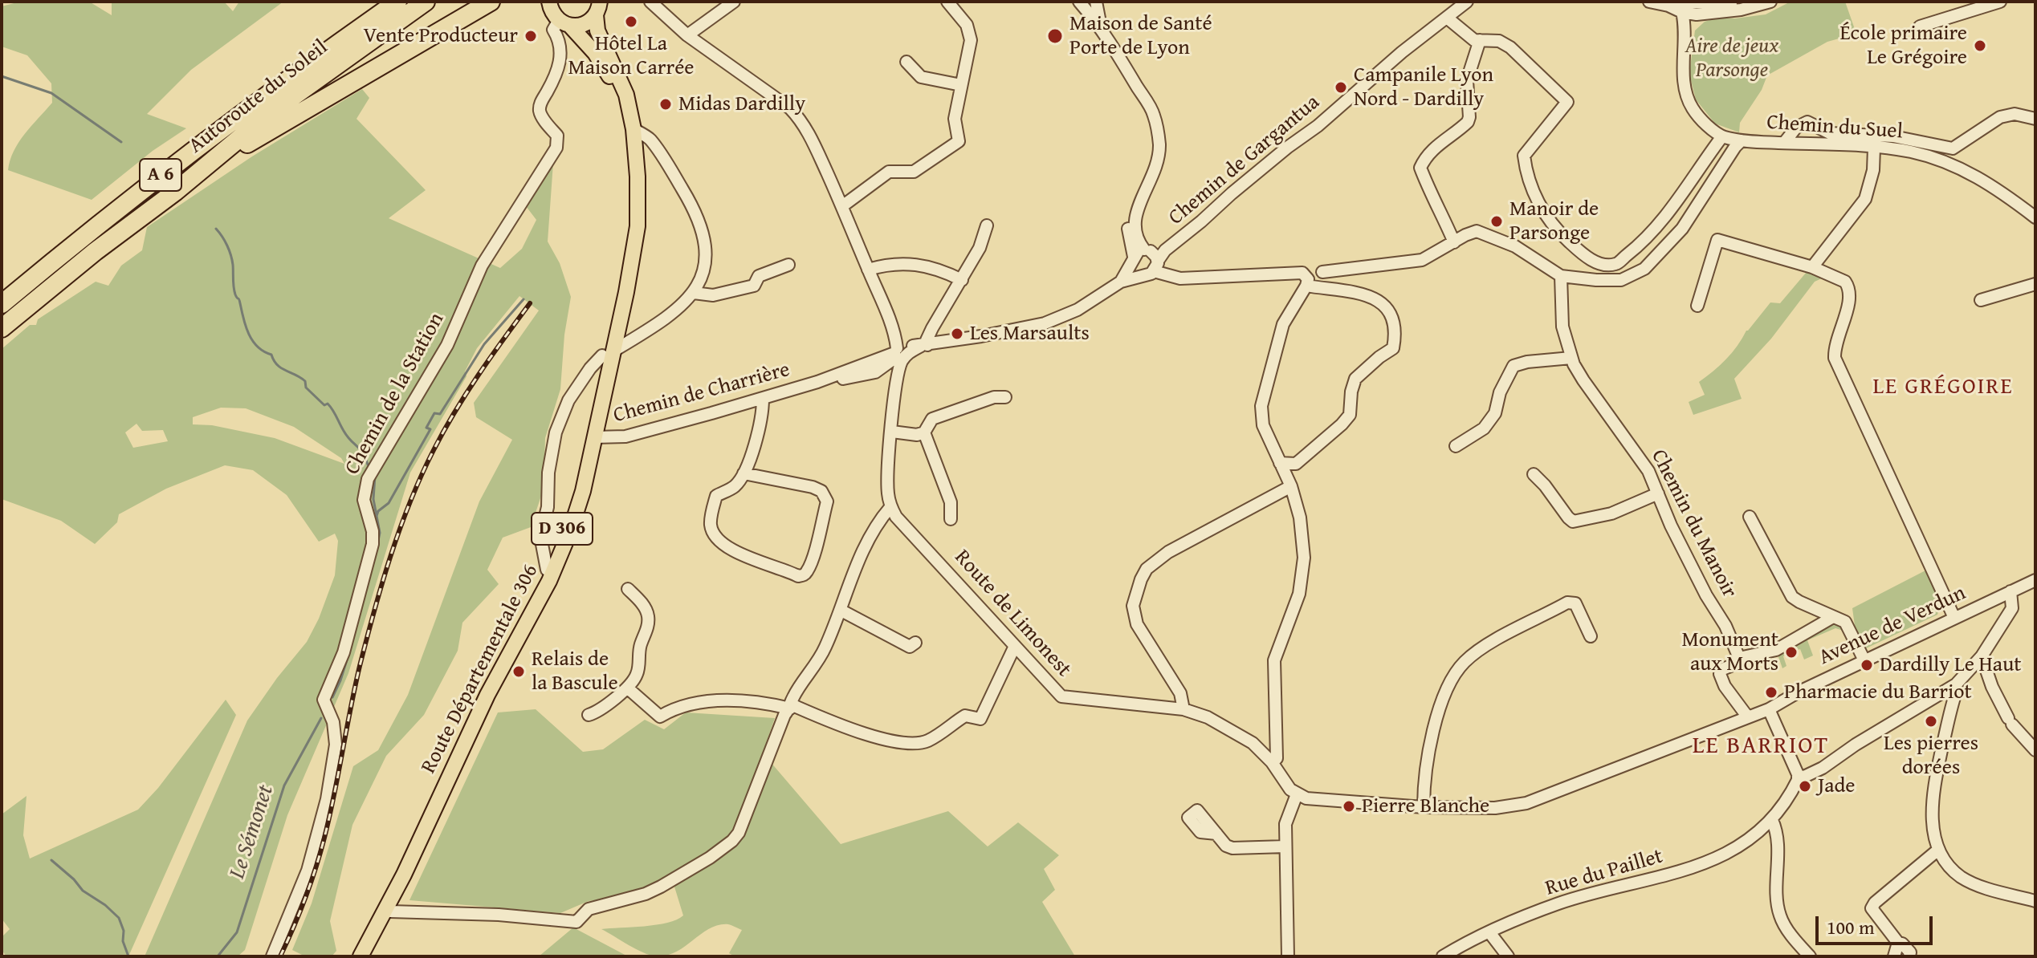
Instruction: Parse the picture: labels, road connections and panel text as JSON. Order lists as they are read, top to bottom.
{
  "streets": {
    "highway": ["Autoroute du Soleil", "A 6"],
    "main road": ["D 306", "Route Départementale 306"],
    "street": [
      "Chemin du Suel",
      "Chemin de Gargantua",
      "Chemin de Charrière",
      "Chemin de la Station",
      "Chemin du Manoir",
      "Route de Limonest",
      "Avenue de Verdun",
      "Rue du Paillet"
    ]
  },
  "crossings": [
    ["Chemin de Gargantua", "Chemin de Charrière"],
    ["Chemin de Charrière", "Route Départementale 306"],
    ["Chemin de la Station", "Route Départementale 306"],
    ["Route de Limonest", "Avenue de Verdun"]
  ],
  "districts": ["LE GRÉGOIRE", "LE BARRIOT"],
  "water": ["Le Sémonet"],
  "parks": ["Aire de jeux Parsonge"],
  "places": [
    "Hôtel La Maison Carrée",
    "Vente Producteur",
    "Maison de Santé Porte de Lyon",
    "École primaire Le Grégoire",
    "Campanile Lyon Nord - Dardilly",
    "Midas Dardilly",
    "Manoir de Parsonge",
    "Les Marsaults",
    "Monument aux Morts",
    "Dardilly Le Haut",
    "Relais de la Bascule",
    "Pharmacie du Barriot",
    "Les pierres dorées",
    "Jade",
    "Pierre Blanche"
  ],
  "scale_bar": "100 m"
}
